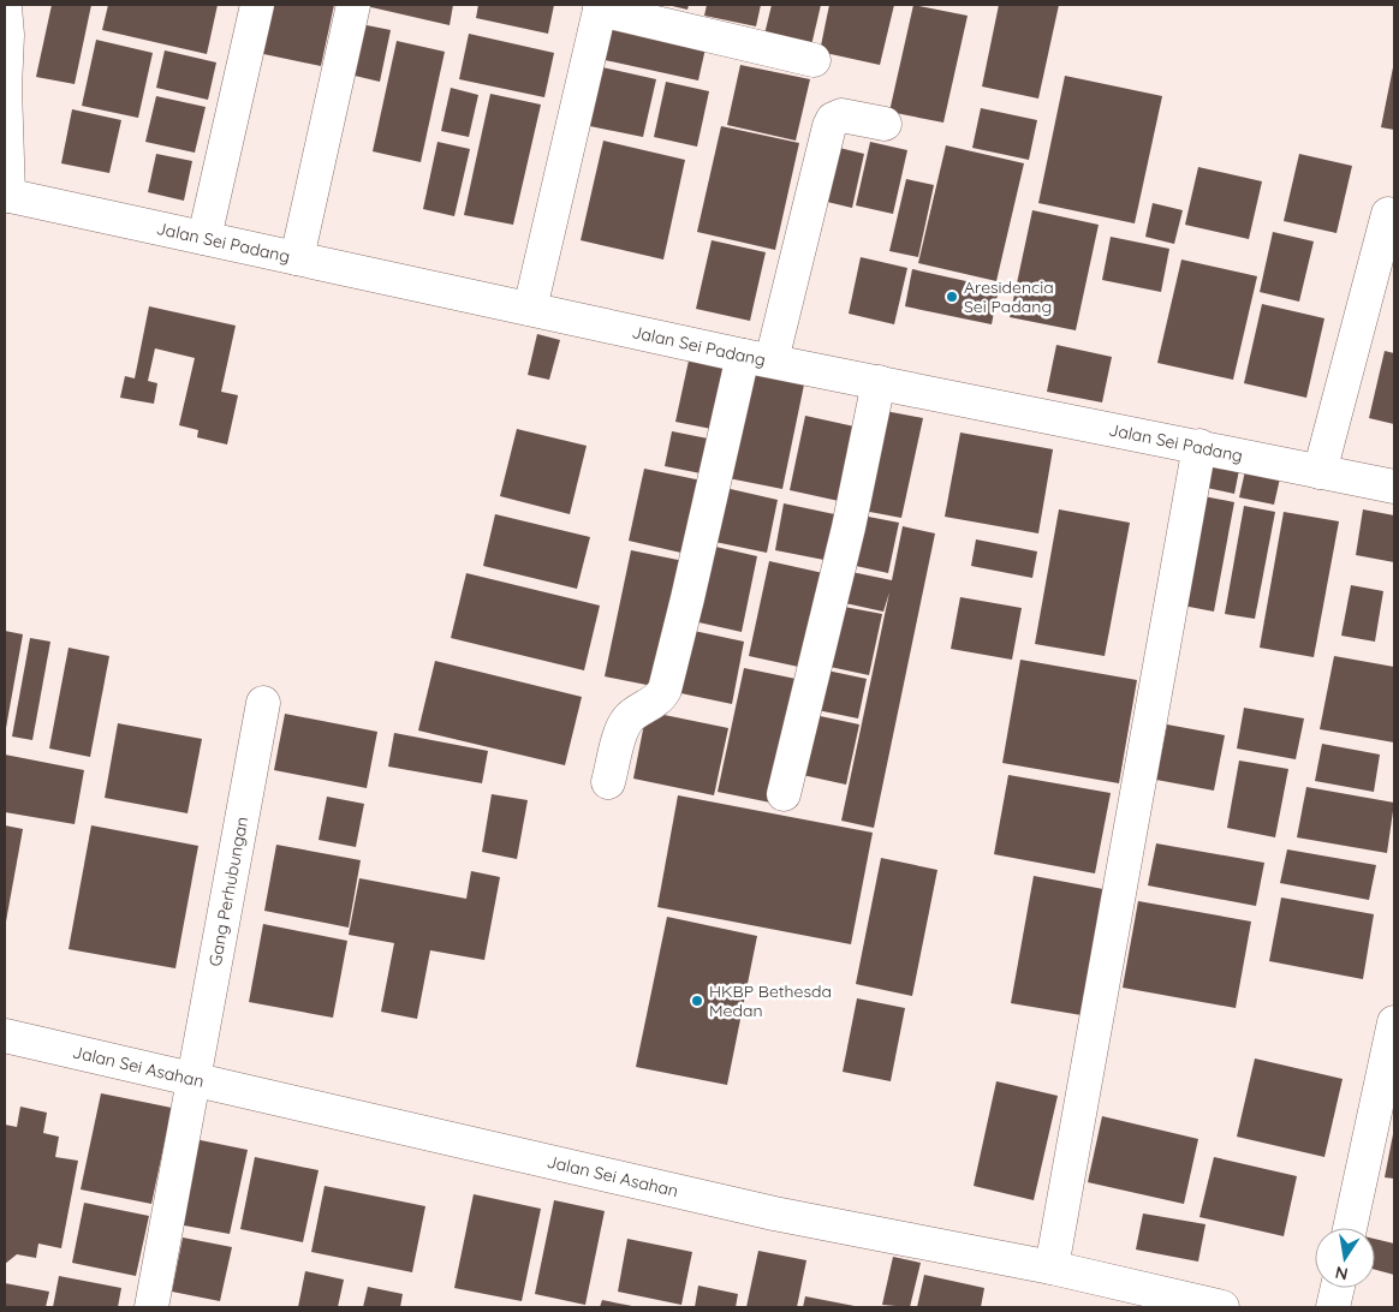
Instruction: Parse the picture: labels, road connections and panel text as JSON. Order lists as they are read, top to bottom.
{
  "streets": {
    "street": ["Jalan Sei Padang", "Gang Perhubungan", "Jalan Sei Asahan"]
  },
  "crossings": [
    ["Gang Perhubungan", "Jalan Sei Asahan"]
  ],
  "places": ["Aresidencia Sei Padang", "HKBP Bethesda Medan"],
  "north": "bottom"
}
